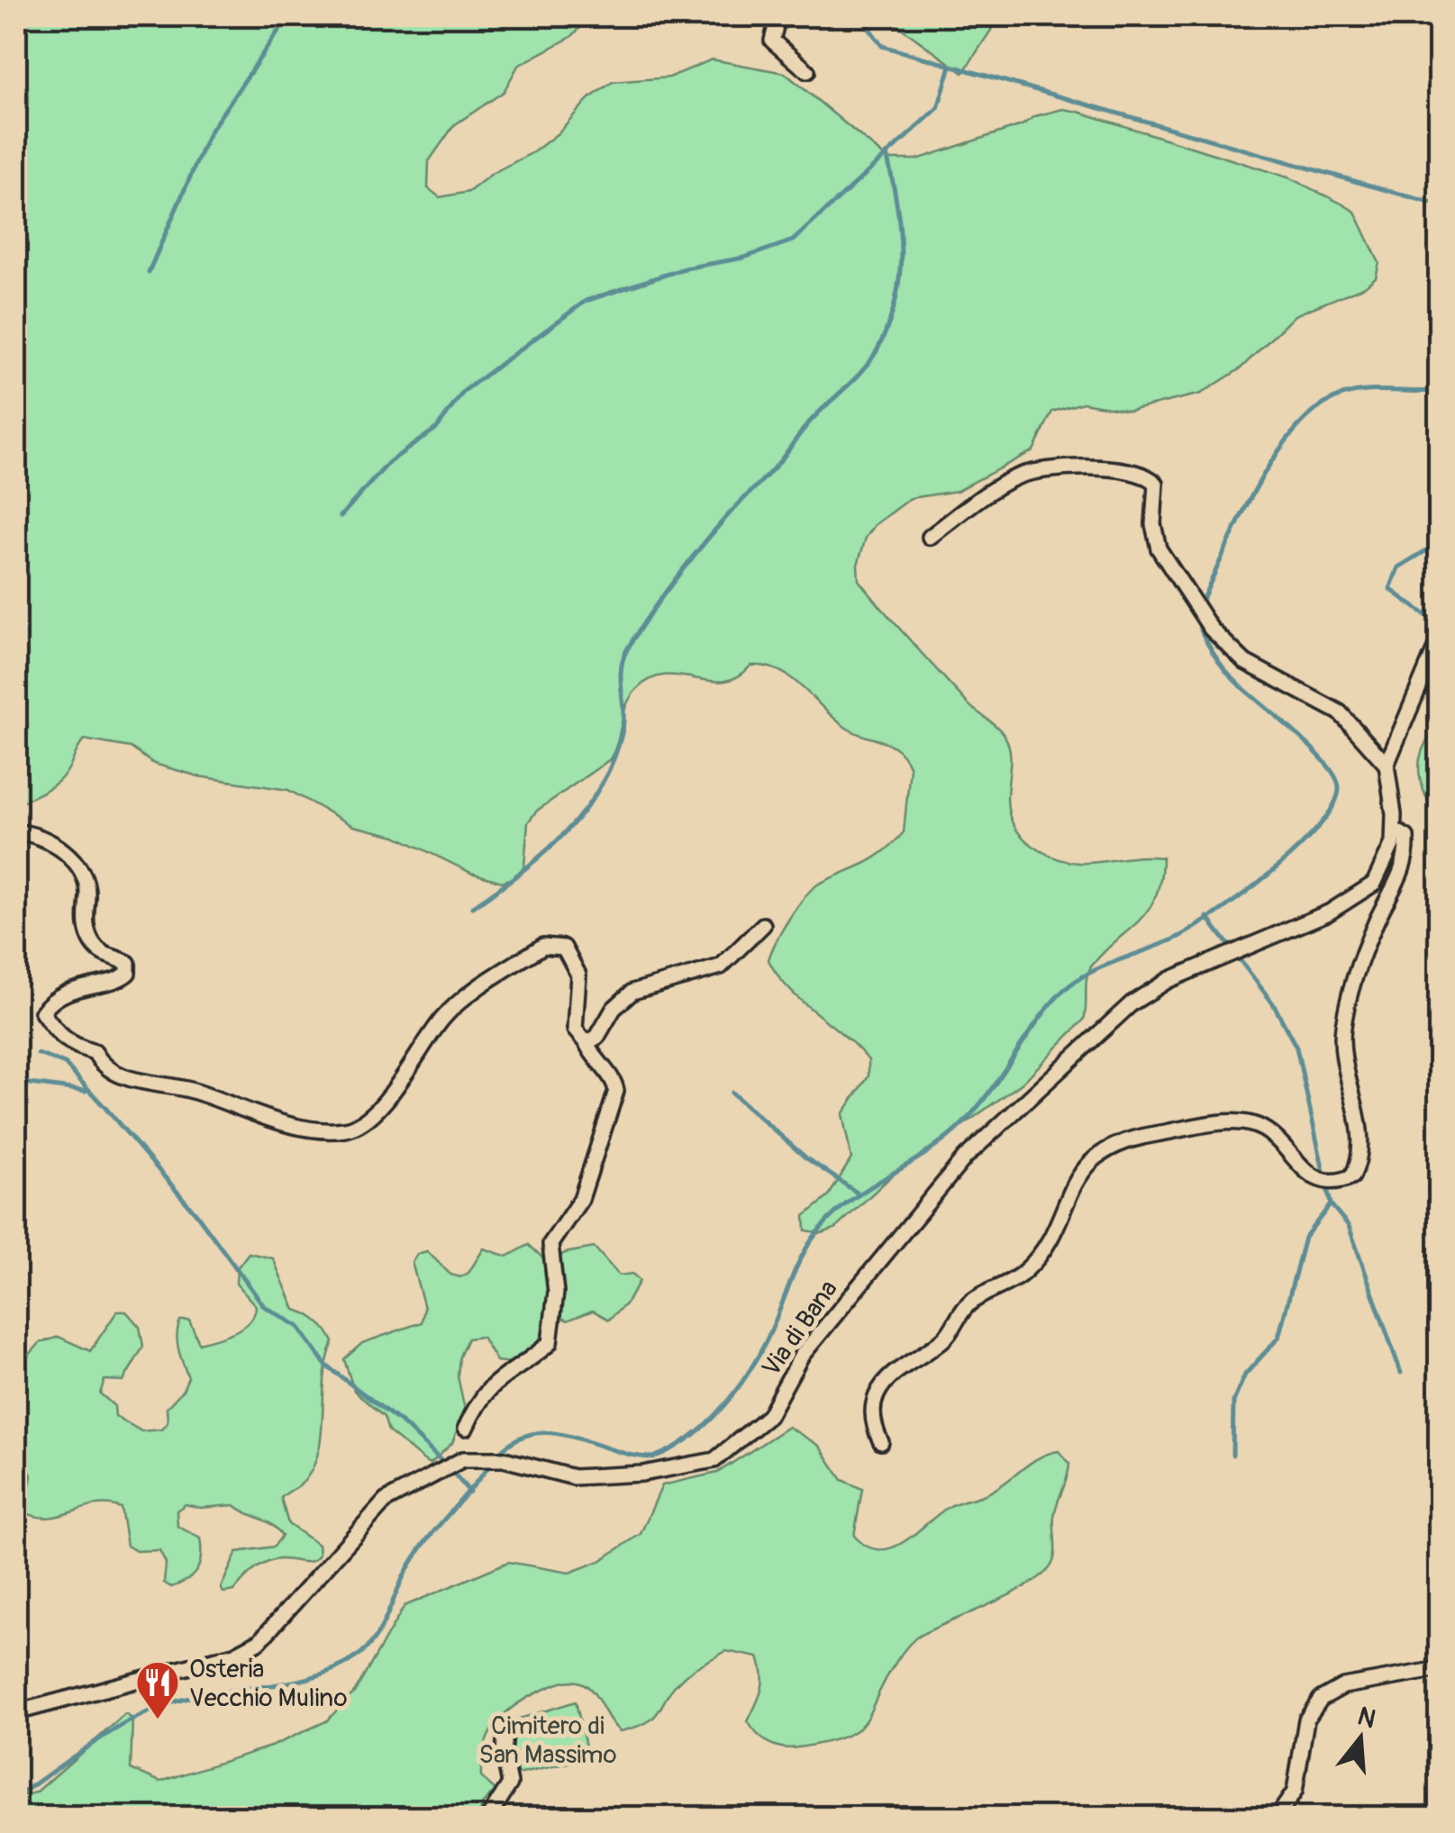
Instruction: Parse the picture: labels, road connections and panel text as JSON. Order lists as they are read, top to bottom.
{
  "streets": {
    "street": ["Via di Bana"]
  },
  "parks": ["Cimitero di San Massimo"],
  "places": {
    "restaurant": ["Osteria Vecchio Mulino"]
  },
  "north": "top"
}
